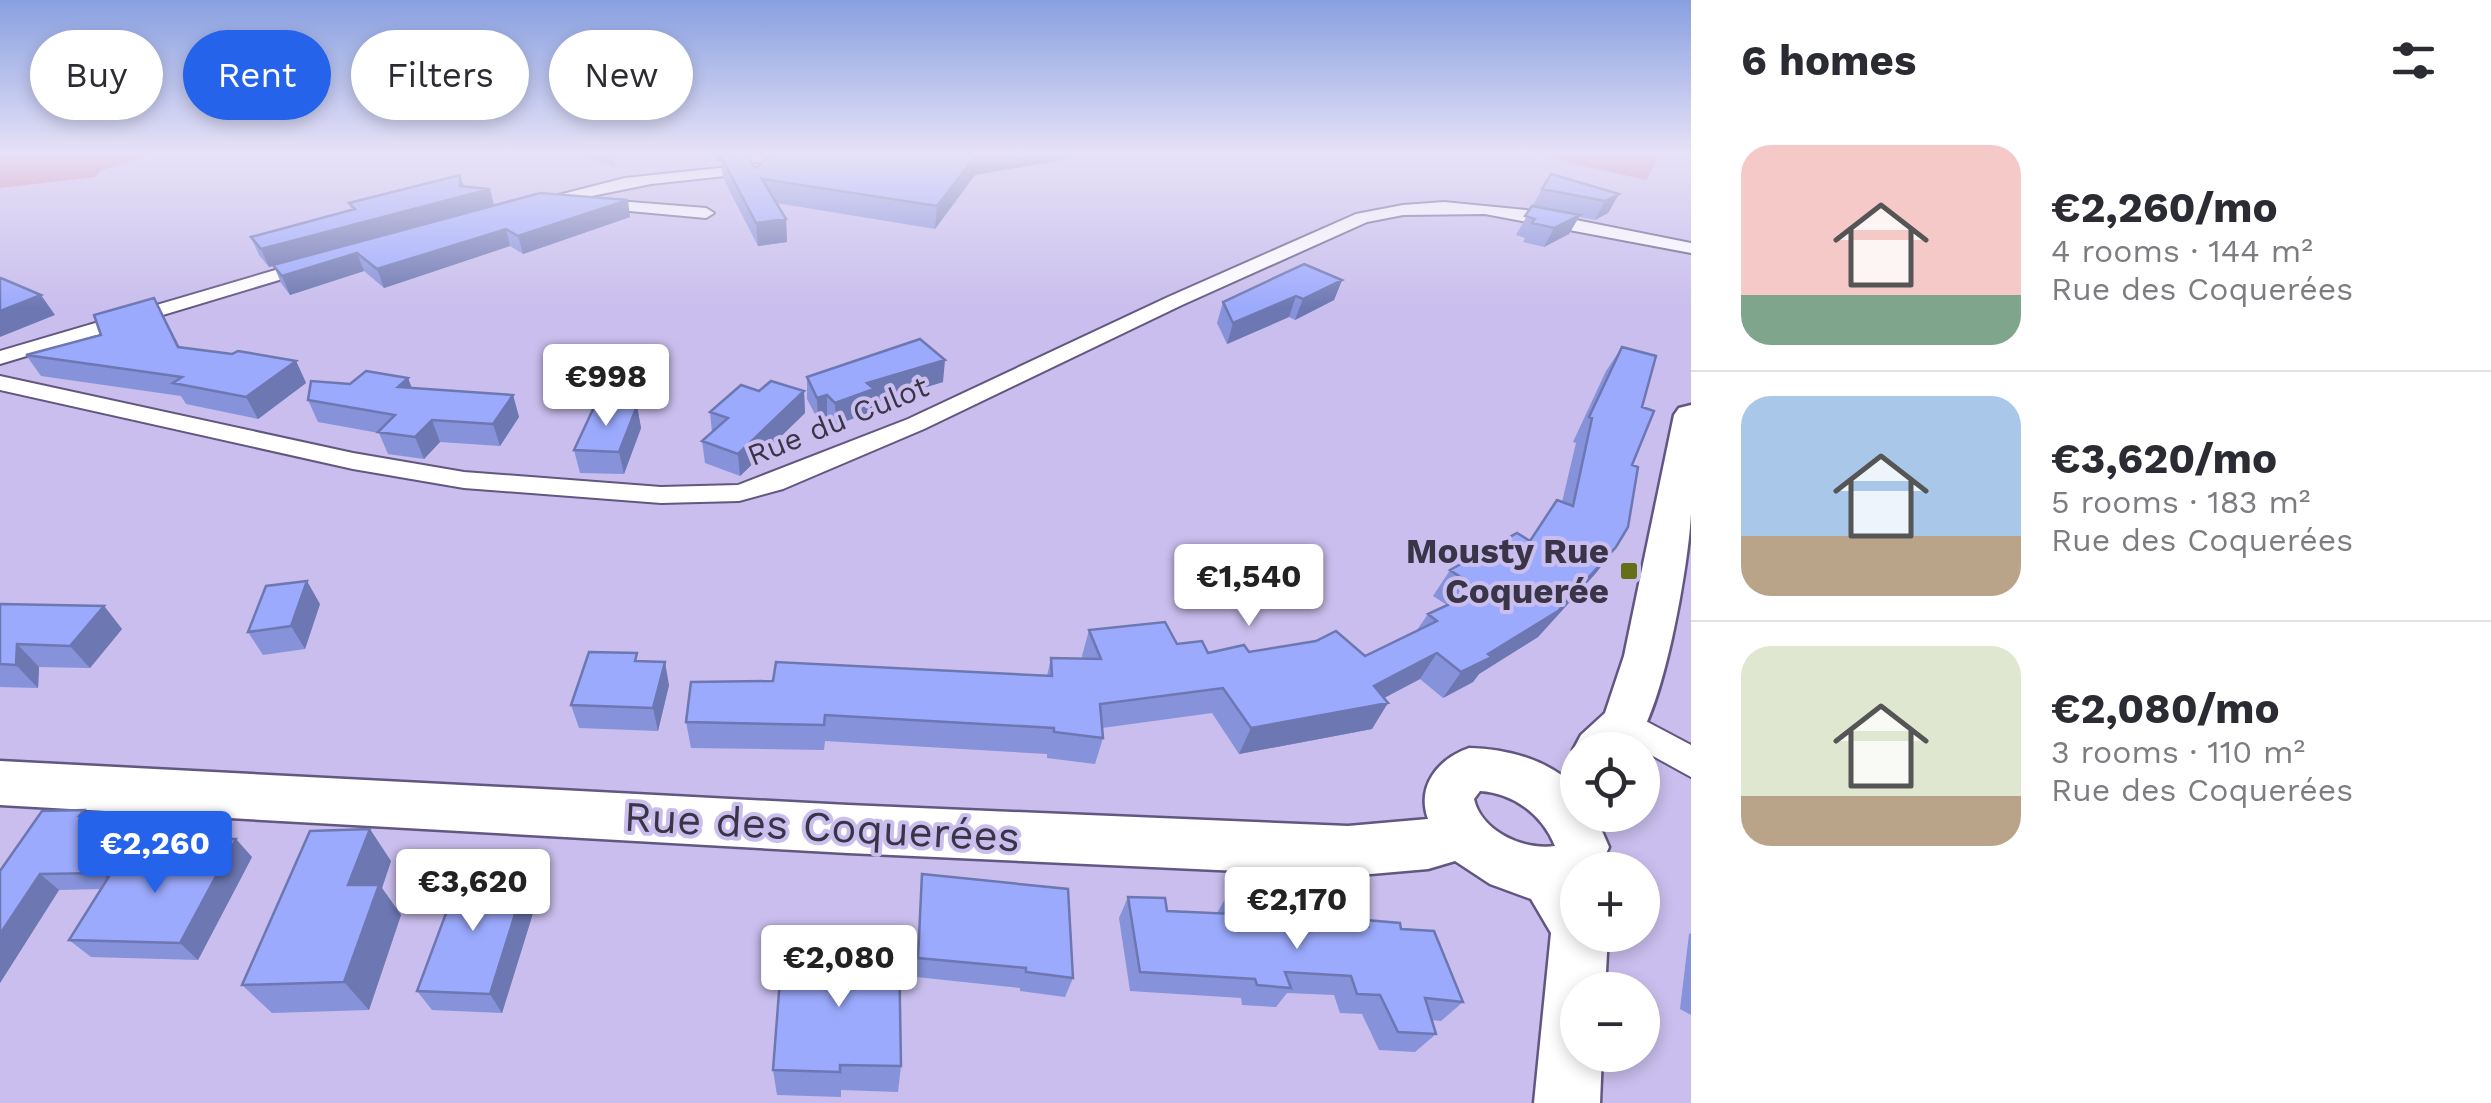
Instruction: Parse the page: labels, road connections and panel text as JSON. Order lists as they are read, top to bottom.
{
  "streets": {
    "street": ["Rue du Culot", "Rue des Coquerées"]
  },
  "places": {
    "transit": ["Mousty Rue Coquerée"]
  },
  "page": {
    "heading": "6 homes",
    "chip": [
      "Buy",
      "Rent",
      "Filters",
      "New"
    ],
    "list": [
      {
        "name": "€2,260/mo",
        "note": "4 rooms · 144 m² · Rue des Coquerées"
      },
      {
        "name": "€3,620/mo",
        "note": "5 rooms · 183 m² · Rue des Coquerées"
      },
      {
        "name": "€2,080/mo",
        "note": "3 rooms · 110 m² · Rue des Coquerées"
      }
    ],
    "price": [
      "€998",
      "€1,540",
      "€2,260",
      "€3,620",
      "€2,170",
      "€2,080"
    ],
    "map_buttons": ["+", "−"]
  }
}
